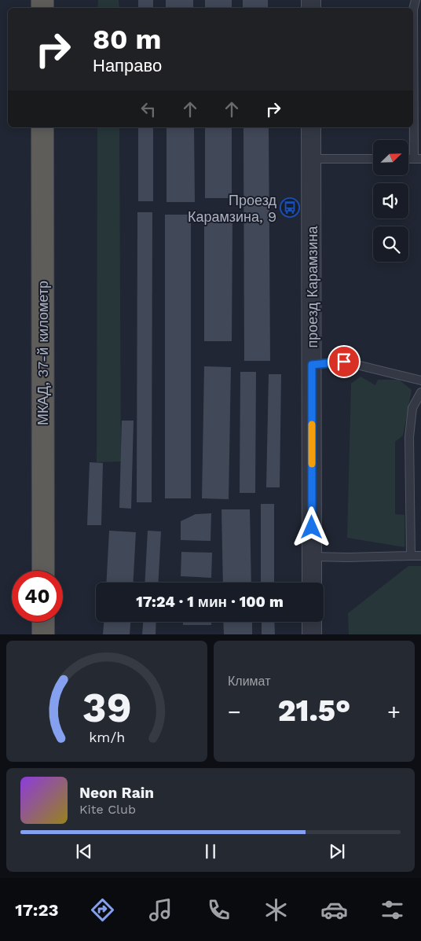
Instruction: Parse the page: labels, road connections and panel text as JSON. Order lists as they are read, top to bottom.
{
  "streets": {
    "highway": ["МКАД, 37-й километр"],
    "street": ["проезд Карамзина"]
  },
  "places": {
    "bus stop": ["Проезд Карамзина, 9"]
  },
  "north": "top right",
  "page": {
    "turn": ["80 m", "Направо"],
    "limit": "40",
    "trip": "17:24 · 1 мин · 100 m",
    "tile": "Климат",
    "heat": ["−", "21.5°", "+"],
    "song": ["Neon Rain", "Kite Club"],
    "tabs": "17:23",
    "gauge": ["39", "km/h"]
  }
}
